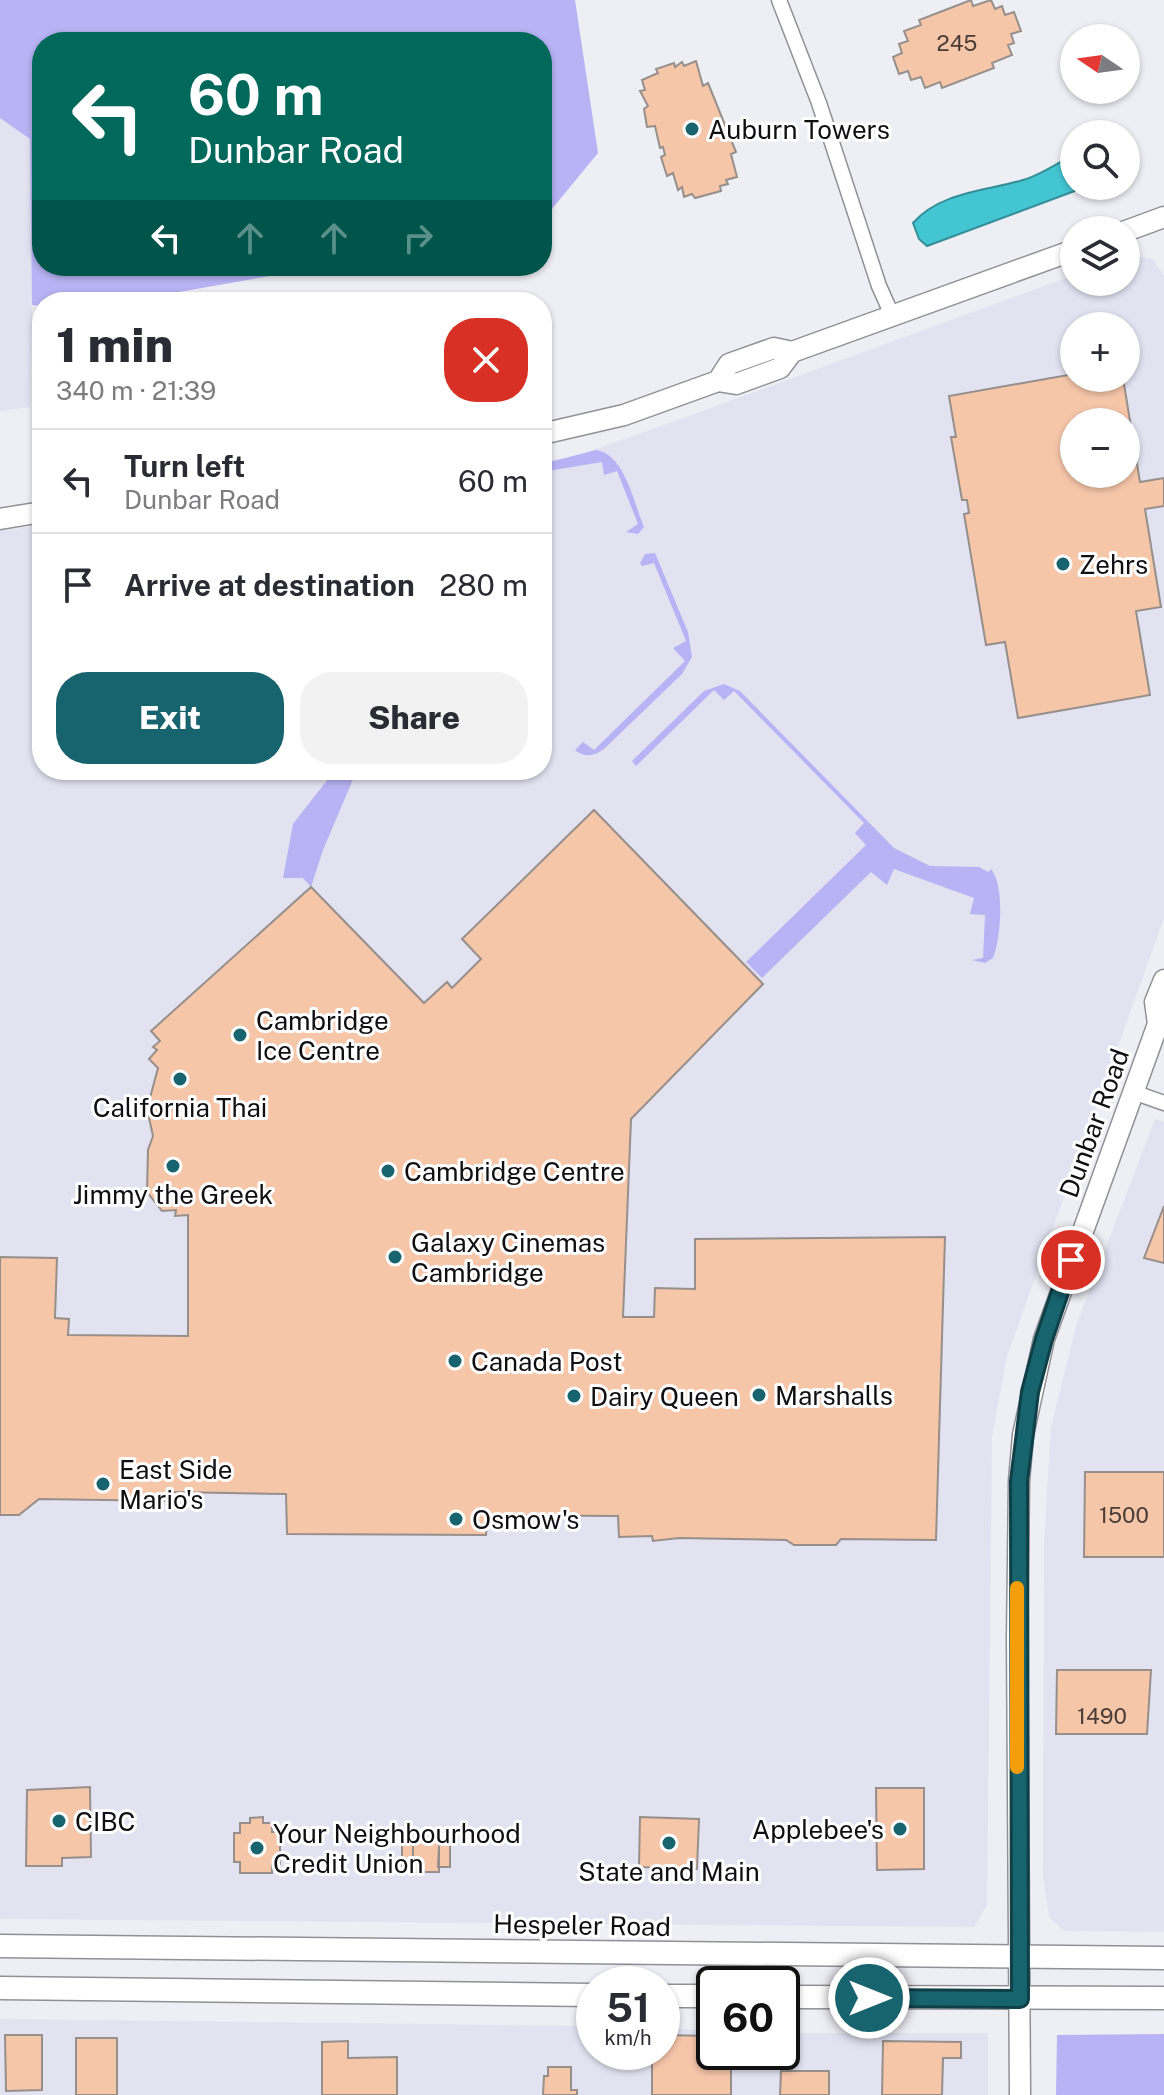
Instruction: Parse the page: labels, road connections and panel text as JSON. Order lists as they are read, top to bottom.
{
  "streets": {
    "main road": ["Hespeler Road"],
    "street": ["Dunbar Road"]
  },
  "crossings": [
    ["Dunbar Road", "Hespeler Road"]
  ],
  "places": [
    "Auburn Towers",
    "Zehrs",
    "Cambridge Ice Centre",
    "California Thai",
    "Jimmy the Greek",
    "Cambridge Centre",
    "Galaxy Cinemas Cambridge",
    "Canada Post",
    "Marshalls",
    "Dairy Queen",
    "East Side Mario's",
    "Osmow's",
    "CIBC",
    "Applebee's",
    "State and Main",
    "Your Neighbourhood Credit Union"
  ],
  "house_numbers": ["245", "1500", "1490"],
  "north": "left",
  "page": {
    "map_buttons": ["+", "−"],
    "turn": ["60 m", "Dunbar Road"],
    "heading": ["1 min", "340 m · 21:39"],
    "list": [
      {
        "name": "Turn left",
        "note": "Dunbar Road",
        "value": "60 m"
      },
      {
        "name": "Arrive at destination",
        "value": "280 m"
      }
    ],
    "buttons": ["Exit", "Share"],
    "speed": "51 km/h",
    "limit": "60"
  }
}
